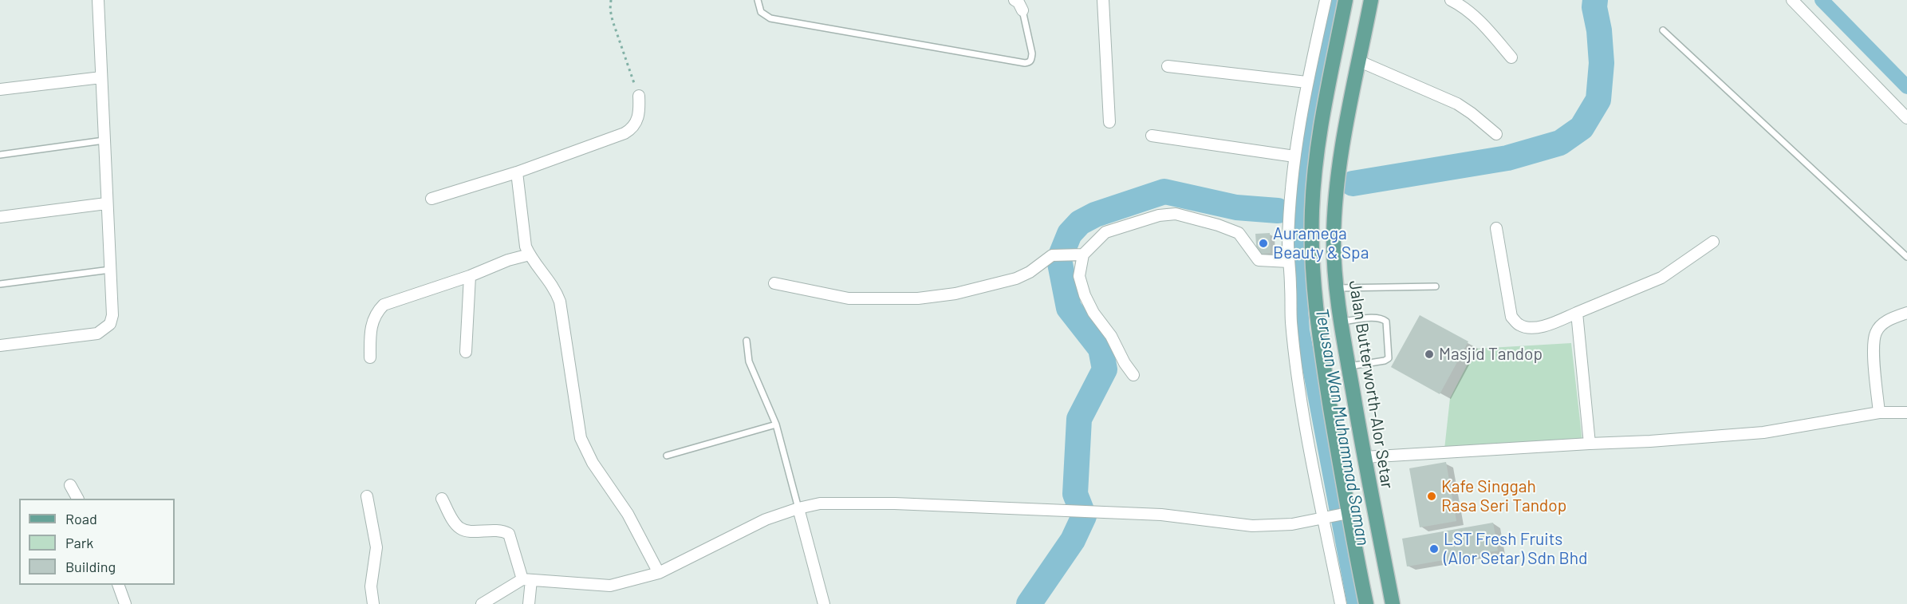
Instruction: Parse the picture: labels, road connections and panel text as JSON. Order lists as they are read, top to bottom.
{
  "streets": {
    "main road": ["Jalan Butterworth-Alor Setar"]
  },
  "water": ["Terusan Wan Muhammad Saman"],
  "places": [
    "Auramega Beauty & Spa",
    "Masjid Tandop",
    "Kafe Singgah Rasa Seri Tandop",
    "LST Fresh Fruits (Alor Setar) Sdn Bhd"
  ],
  "legend": ["Road", "Park", "Building"]
}
